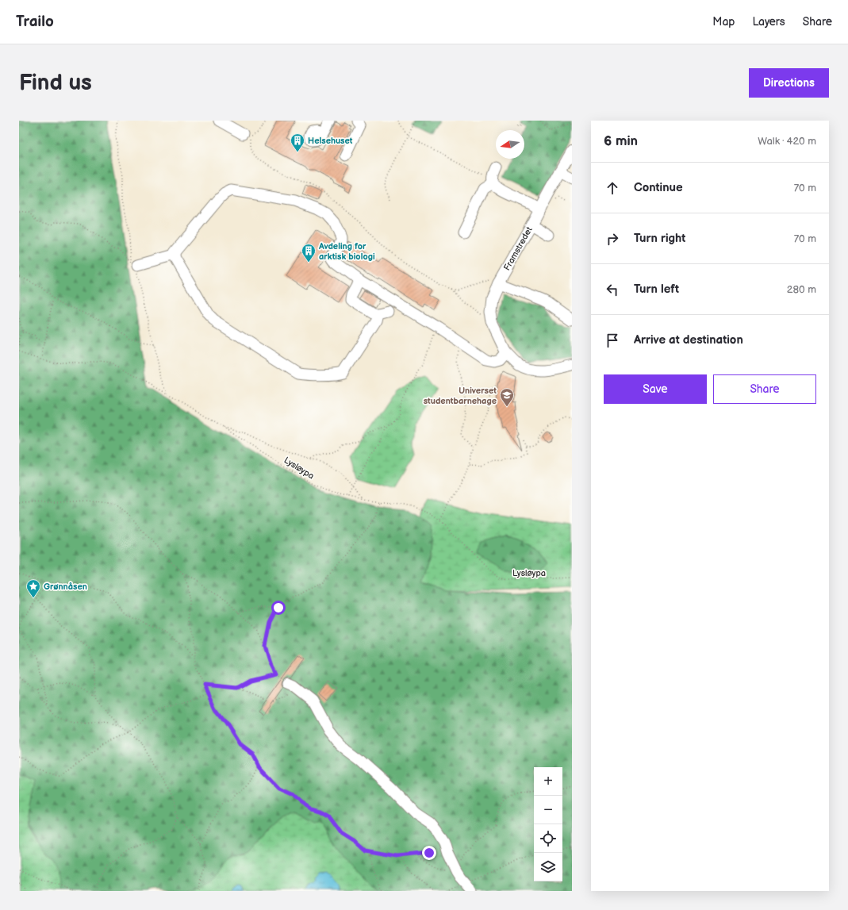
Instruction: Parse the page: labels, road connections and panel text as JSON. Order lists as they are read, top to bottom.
{
  "streets": {
    "street": ["Framstredet"],
    "path": ["Lysløypa"]
  },
  "places": {
    "building": ["Helsehuset", "Avdeling for arktisk biologi"],
    "school or university": ["Universet studentbarnehage"],
    "place": ["Grønnåsen"]
  },
  "north": "left",
  "page": {
    "header": "Trailo",
    "nav": ["Map", "Layers", "Share"],
    "buttons": [
      "Directions",
      ["Save", "Share"]
    ],
    "title": "Find us",
    "heading": ["6 min", "Walk · 420 m"],
    "list": [
      ["Continue", "70 m"],
      ["Turn right", "70 m"],
      ["Turn left", "280 m"],
      "Arrive at destination"
    ],
    "map_buttons": ["+", "−"]
  }
}
